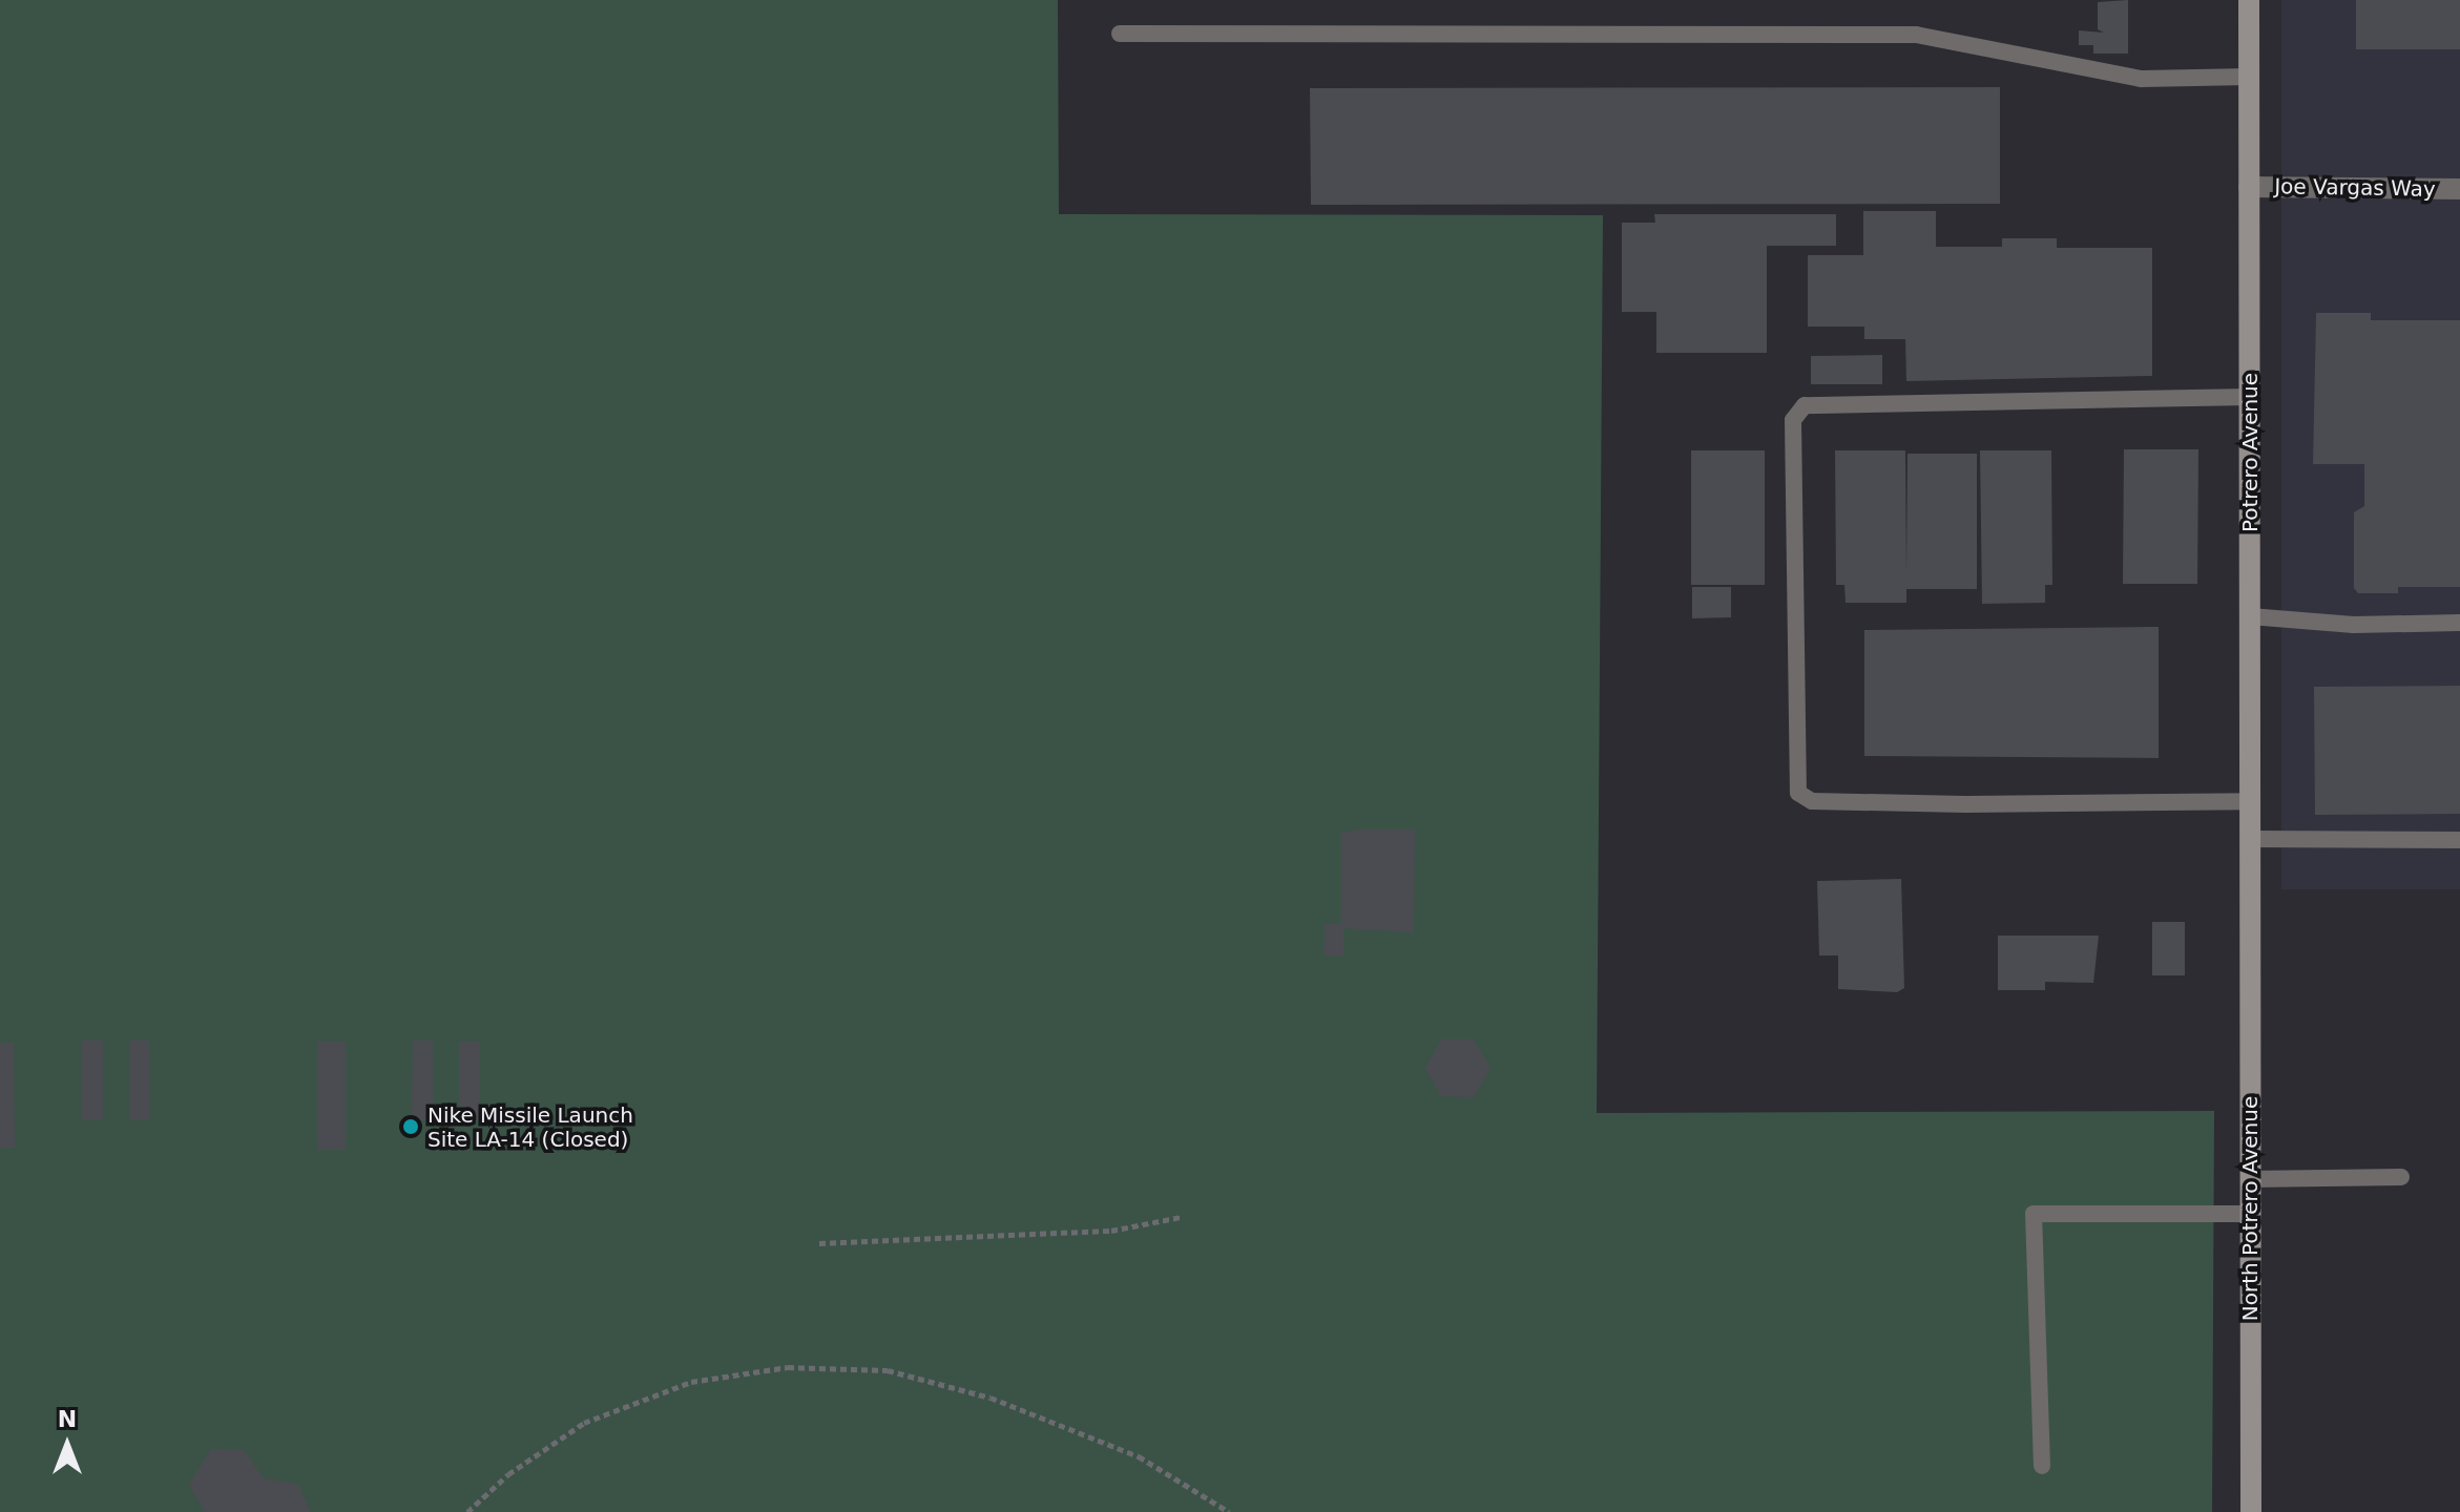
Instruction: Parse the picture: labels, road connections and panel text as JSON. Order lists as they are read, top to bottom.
{
  "streets": {
    "street": ["Joe Vargas Way", "Potrero Avenue", "North Potrero Avenue"]
  },
  "crossings": [
    ["Joe Vargas Way", "Potrero Avenue"],
    ["Potrero Avenue", "North Potrero Avenue"]
  ],
  "places": ["Nike Missile Launch Site LA-14 (Closed)"],
  "north": "top"
}
